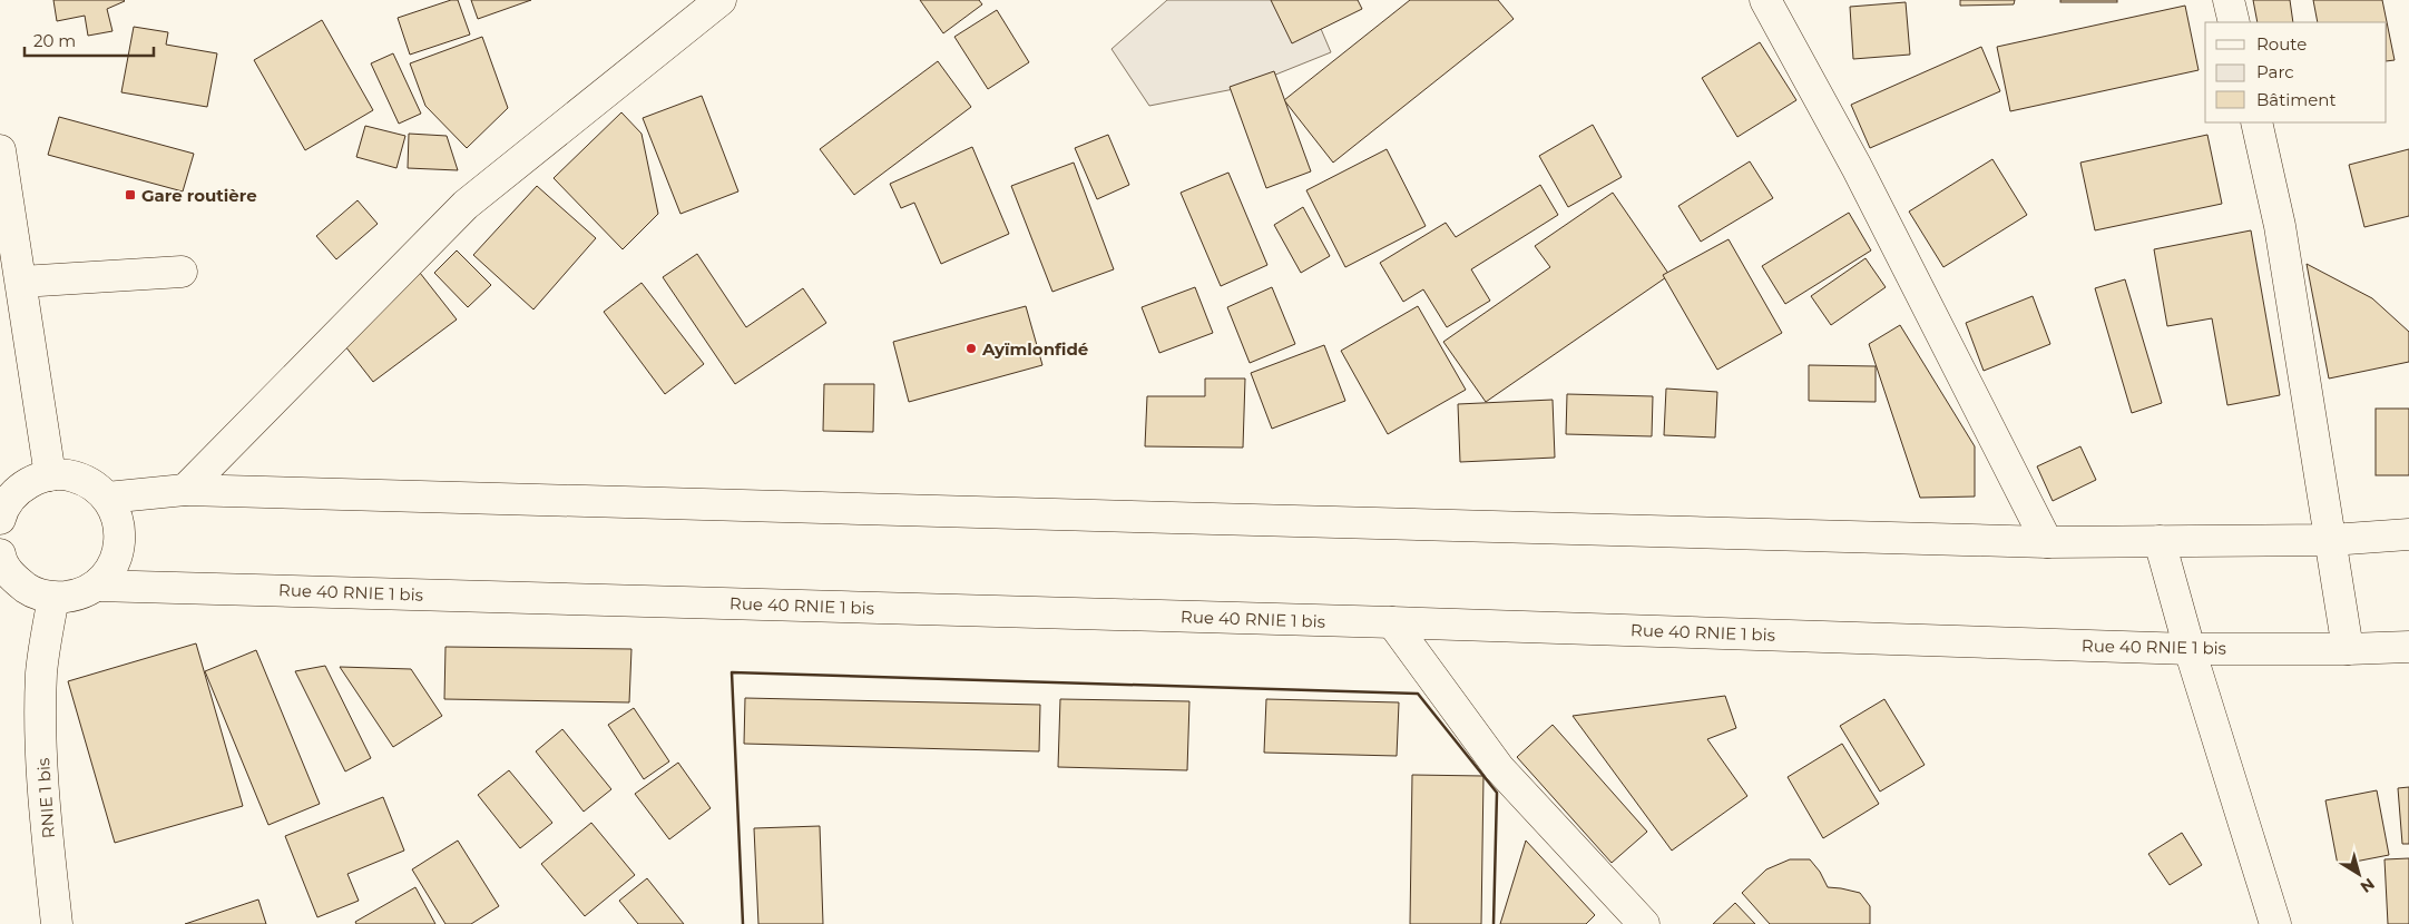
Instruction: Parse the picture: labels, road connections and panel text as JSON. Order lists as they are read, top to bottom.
{
  "streets": {
    "main road": ["Rue 40 RNIE 1 bis", "RNIE 1 bis"]
  },
  "places": {
    "transit": ["Gare routière"],
    "other": ["Ayïmlonfidé"]
  },
  "legend": ["Route", "Parc", "Bâtiment"],
  "scale_bar": "20 m",
  "north": "bottom right"
}
